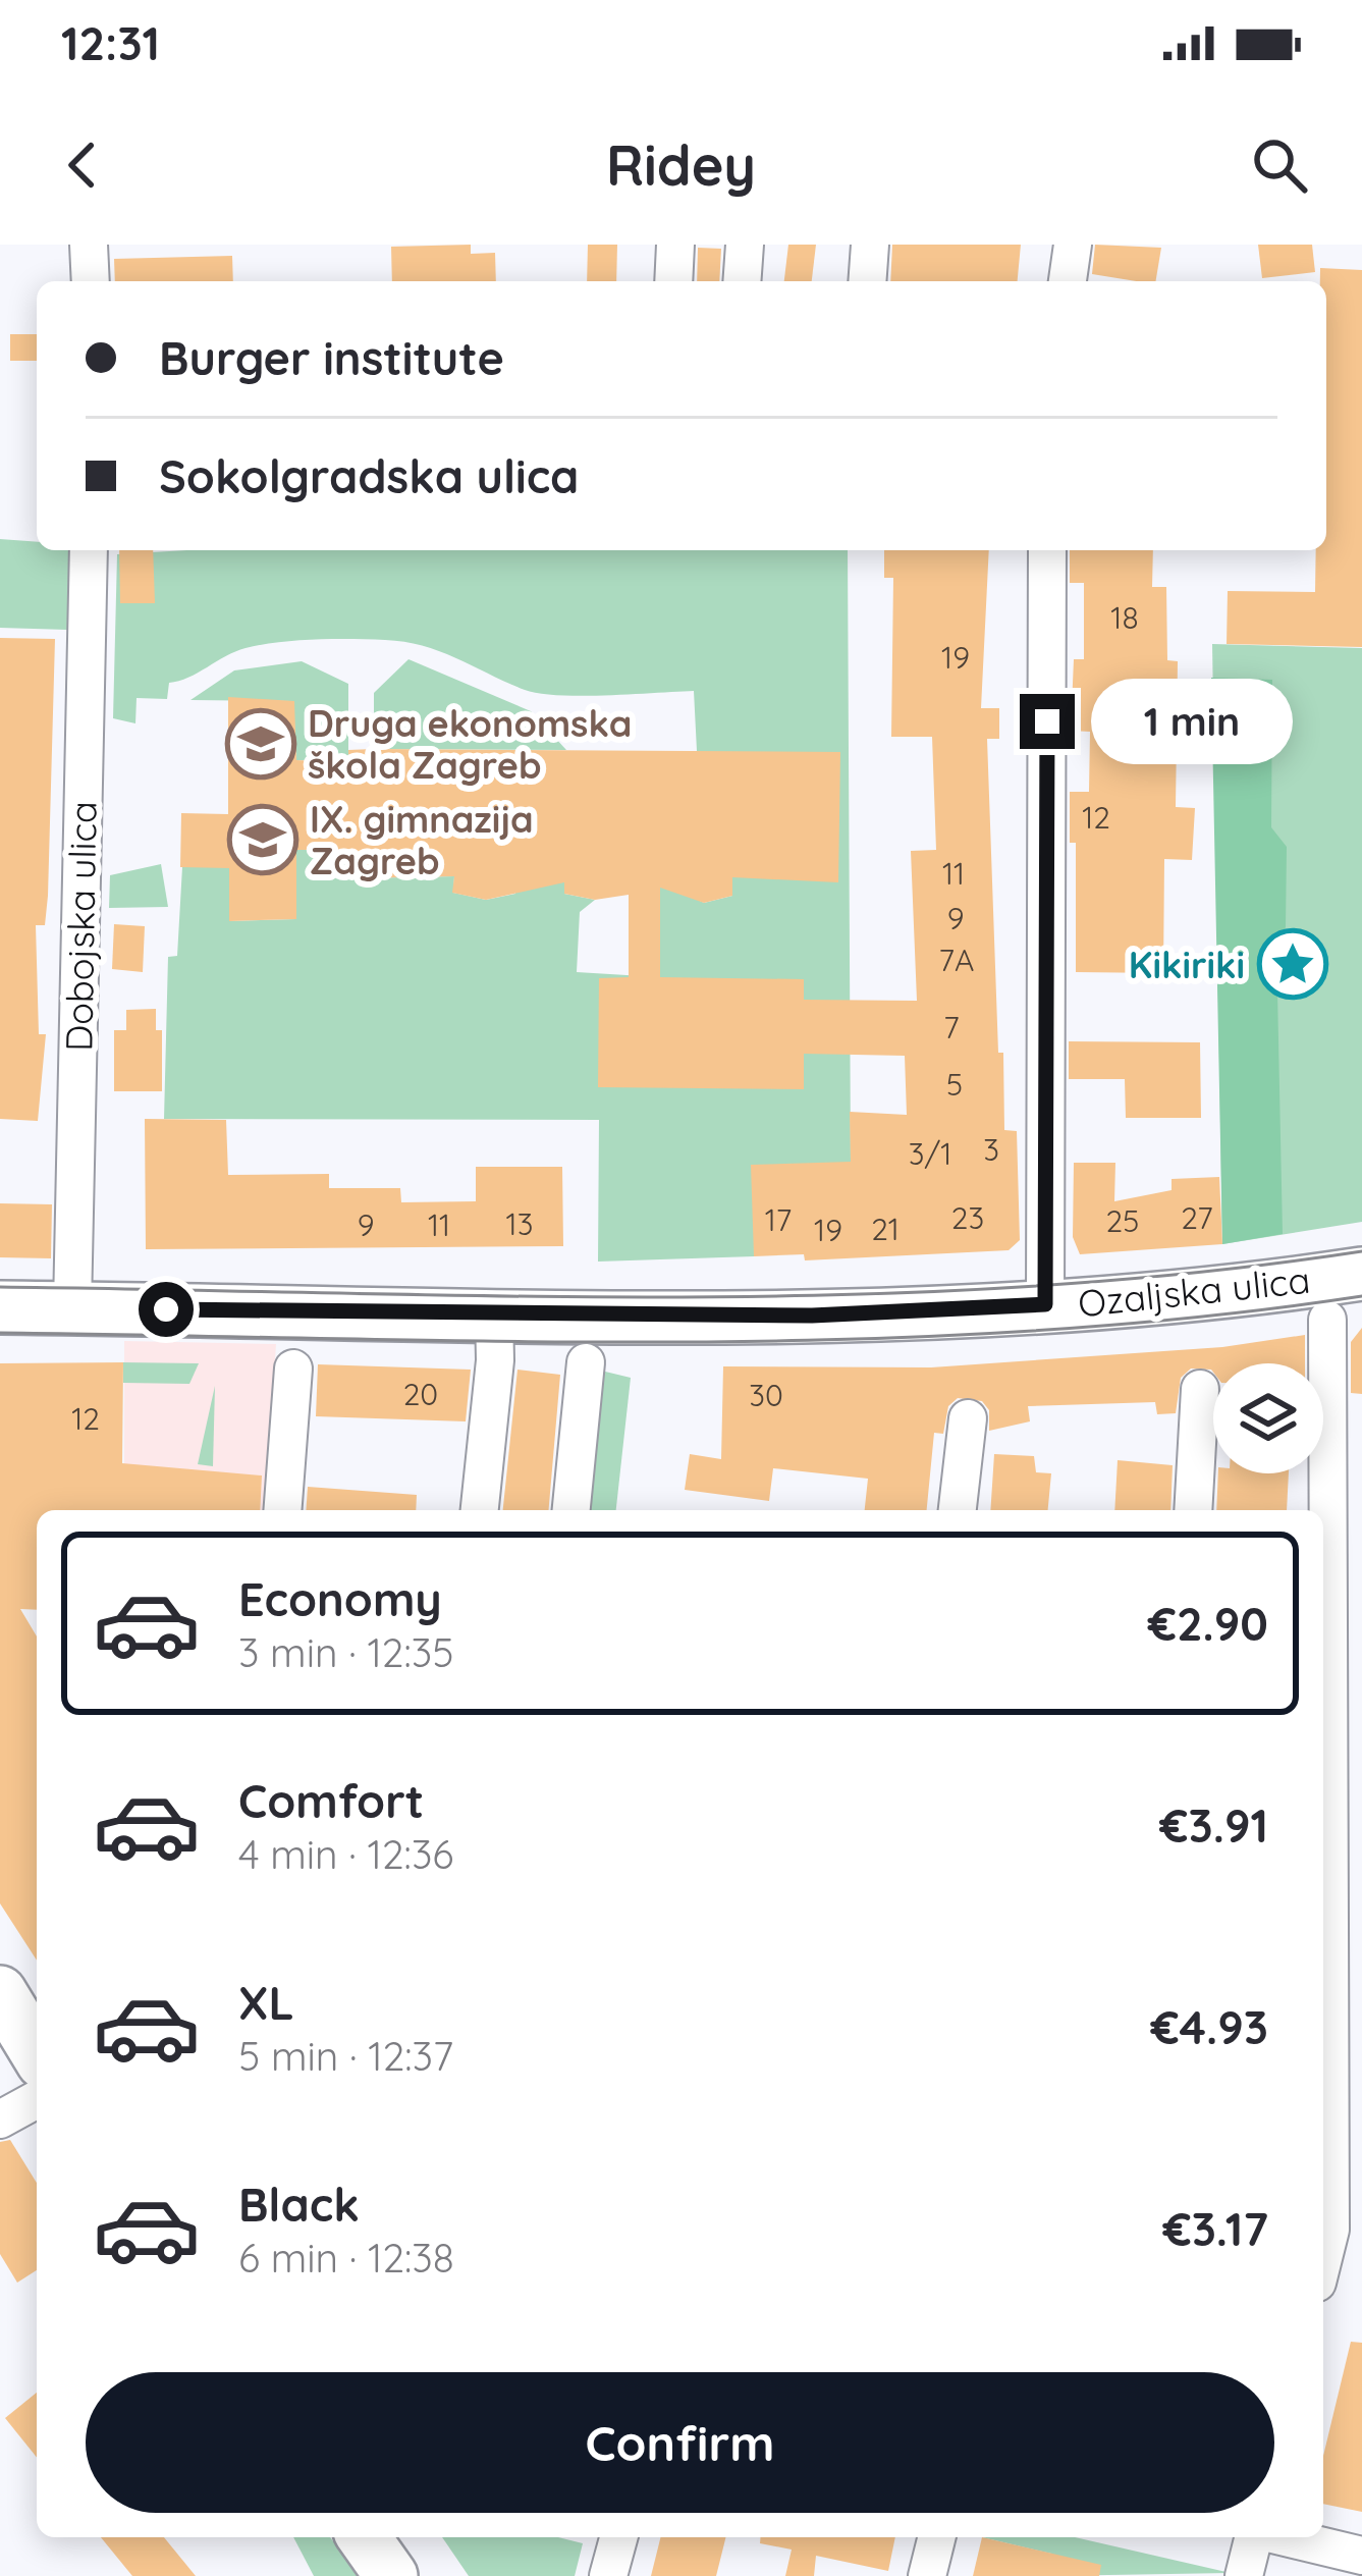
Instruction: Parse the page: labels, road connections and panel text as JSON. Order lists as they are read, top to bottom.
{
  "streets": {
    "main road": ["Ozaljska ulica"],
    "street": ["Dobojska ulica"]
  },
  "crossings": [
    ["Dobojska ulica", "Ozaljska ulica"]
  ],
  "places": {
    "school or university": ["Druga ekonomska škola Zagreb", "IX. gimnazija Zagreb"],
    "place": ["Kikiriki"]
  },
  "house_numbers": [
    "18",
    "19",
    "12",
    "11",
    "9",
    "7A",
    "7",
    "5",
    "3",
    "3/1",
    "23",
    "27",
    "17",
    "25",
    "13",
    "9",
    "11",
    "21",
    "19",
    "20",
    "30",
    "12"
  ],
  "page": {
    "status": "12:31",
    "header": "Ridey",
    "banner": ["Burger institute", "Sokolgradska ulica"],
    "bubble": "1 min",
    "list": [
      {
        "name": "Economy",
        "note": "3 min · 12:35",
        "value": "€2.90"
      },
      {
        "name": "Comfort",
        "note": "4 min · 12:36",
        "value": "€3.91"
      },
      {
        "name": "XL",
        "note": "5 min · 12:37",
        "value": "€4.93"
      },
      {
        "name": "Black",
        "note": "6 min · 12:38",
        "value": "€3.17"
      }
    ],
    "buttons": "Confirm"
  }
}
